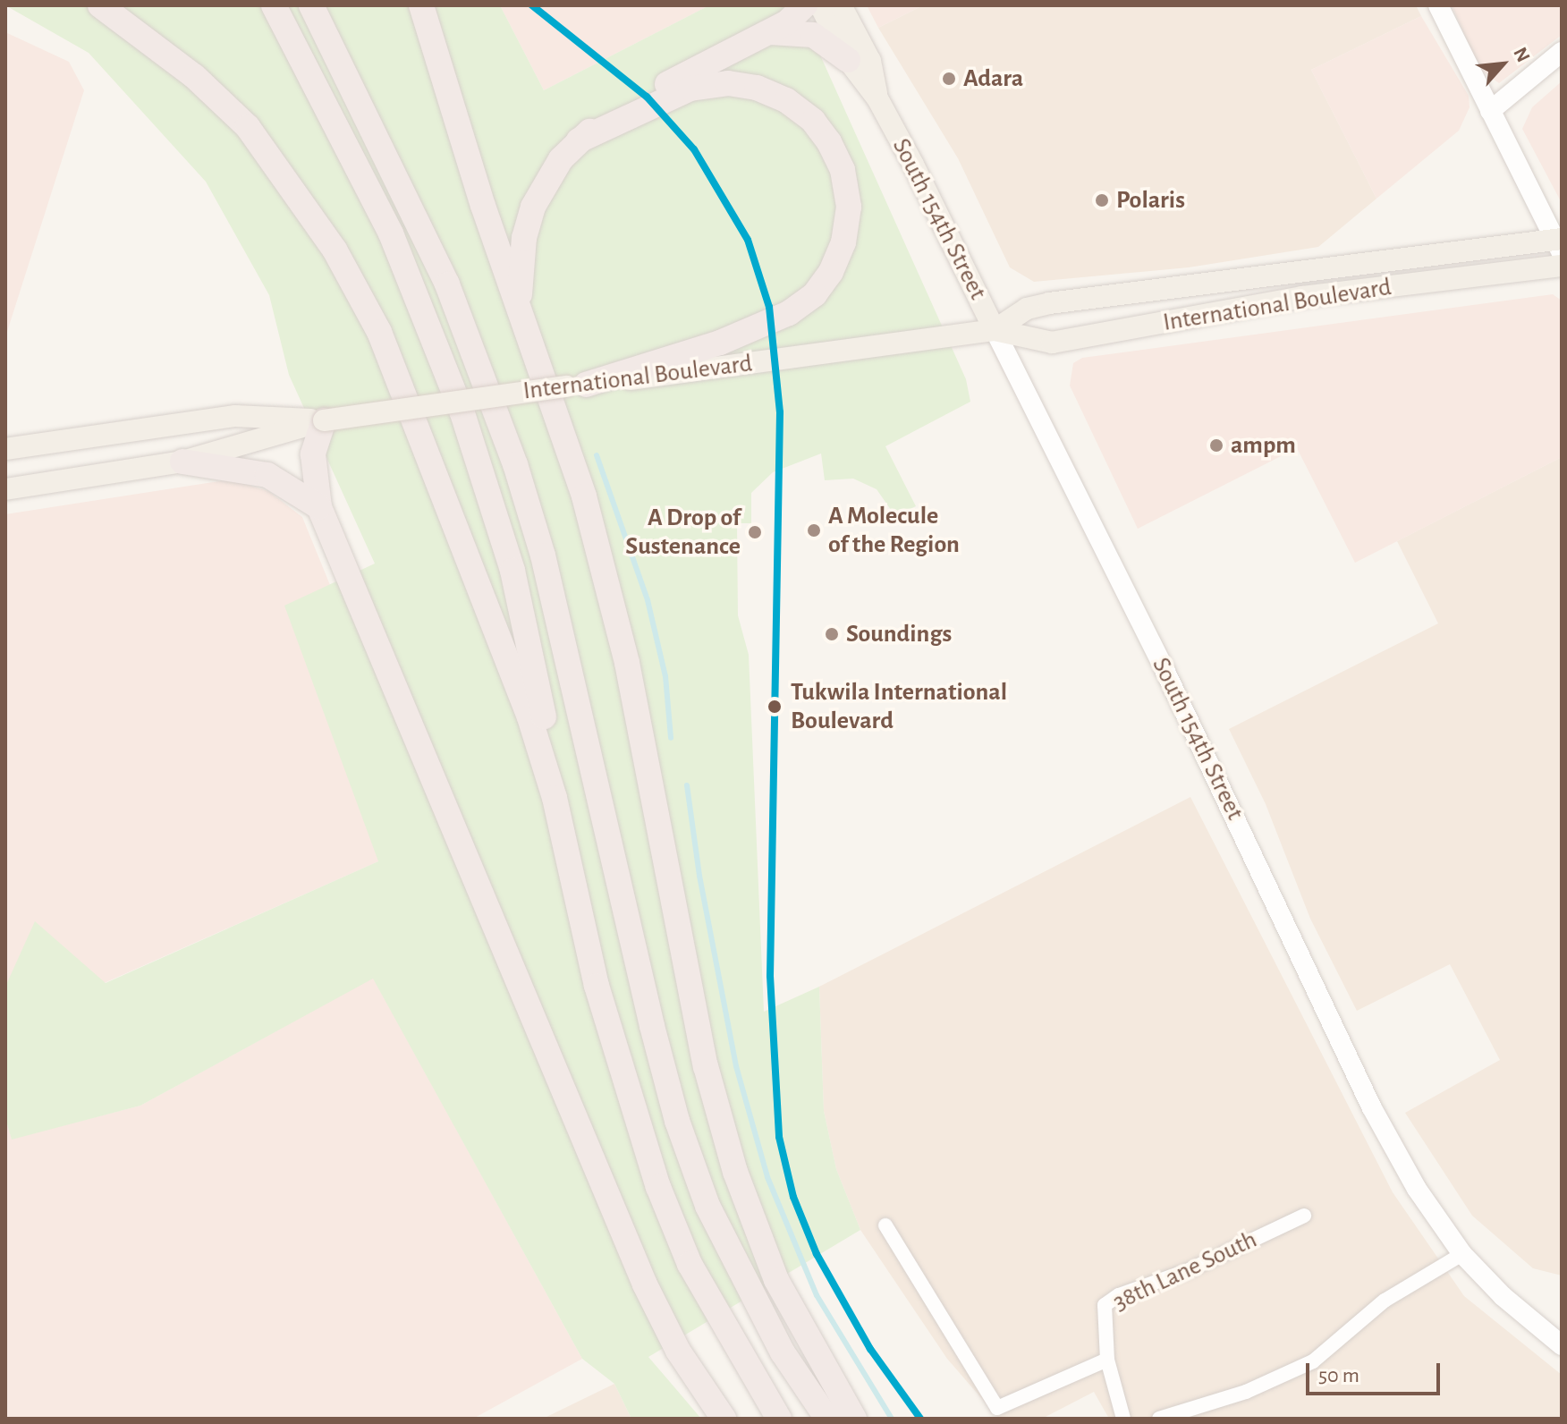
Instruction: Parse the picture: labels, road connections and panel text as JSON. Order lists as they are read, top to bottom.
{
  "streets": {
    "main road": ["South 154th Street", "International Boulevard"],
    "street": ["38th Lane South"]
  },
  "crossings": [
    ["South 154th Street", "International Boulevard"]
  ],
  "places": [
    "Adara",
    "Polaris",
    "ampm",
    "A Molecule of the Region",
    "A Drop of Sustenance",
    "Soundings",
    "Tukwila International Boulevard"
  ],
  "scale_bar": "50 m",
  "north": "top right"
}
